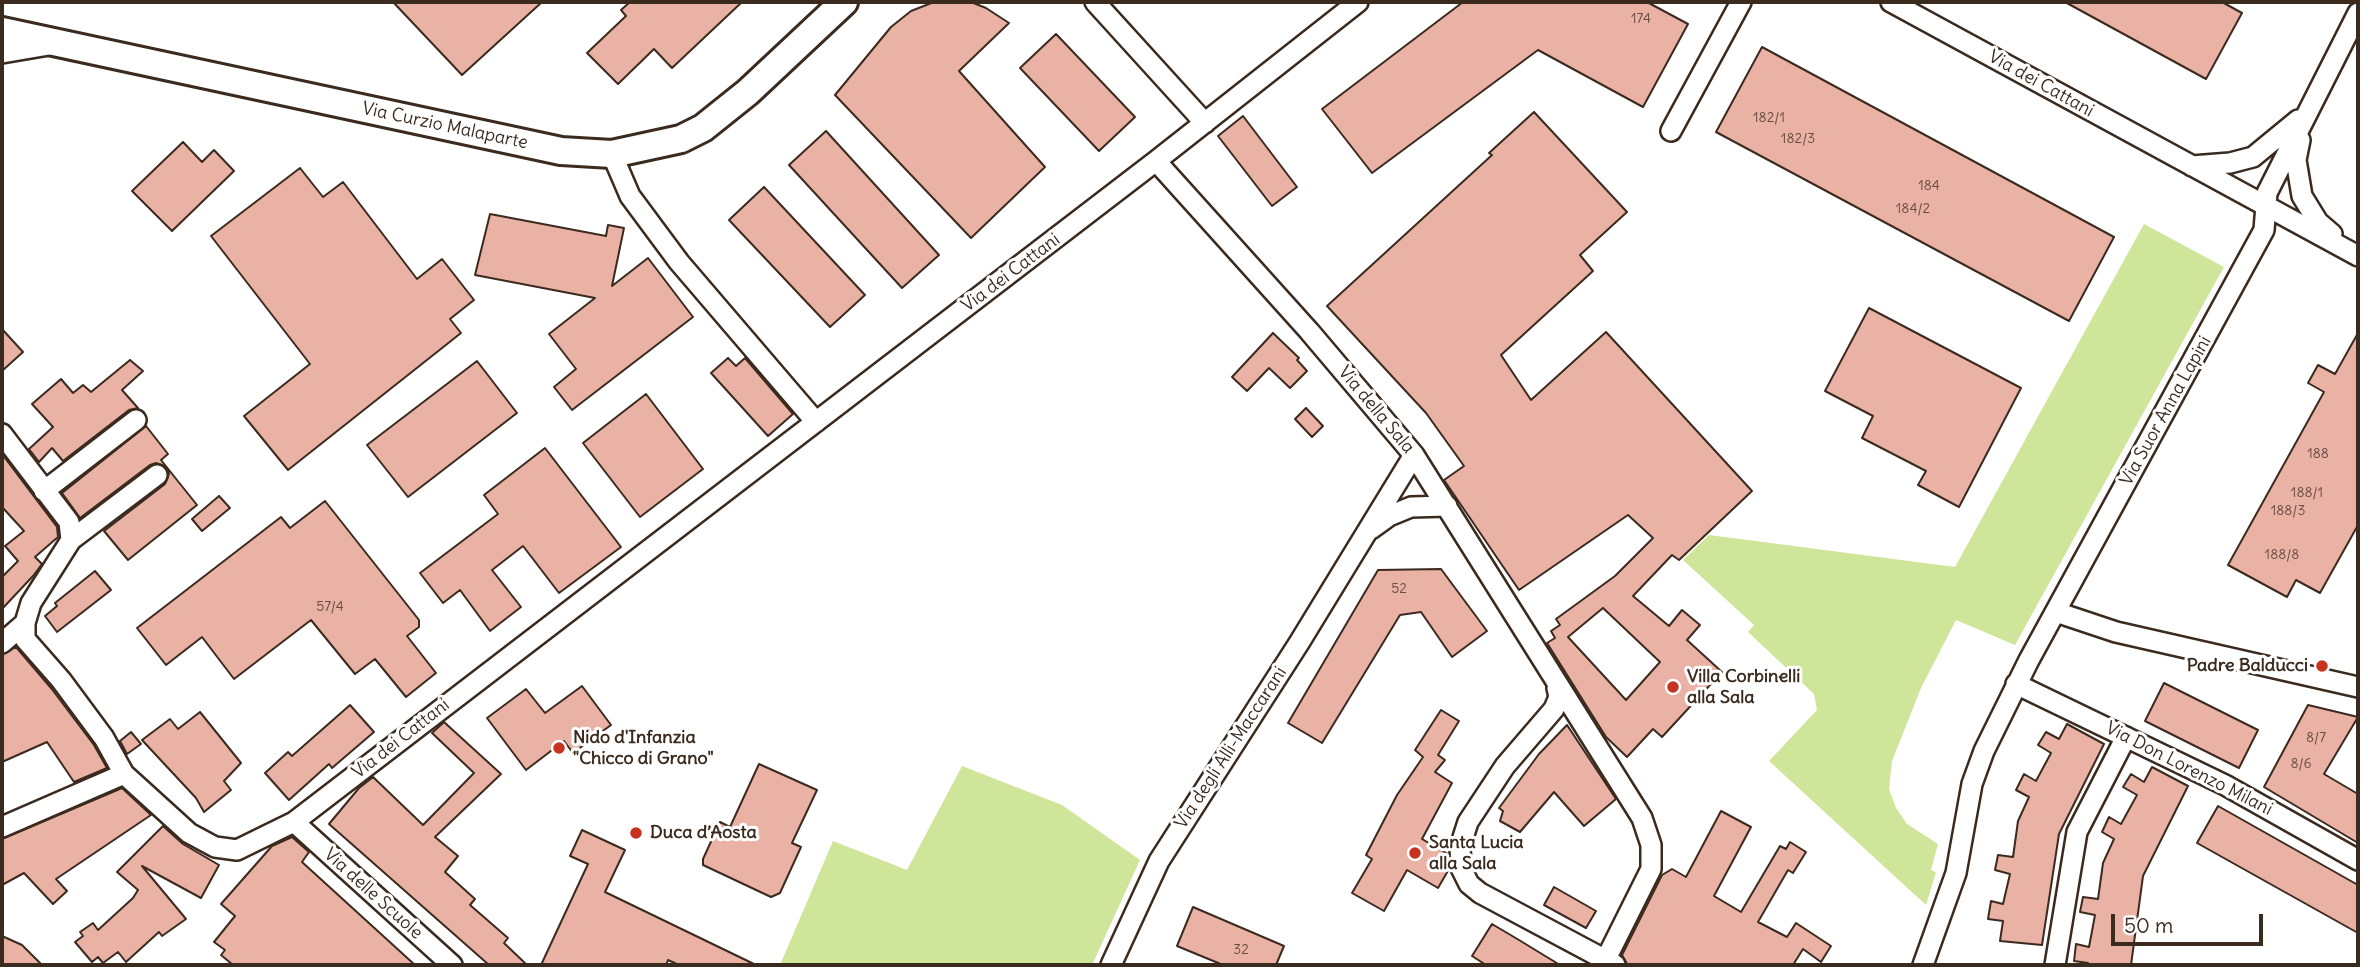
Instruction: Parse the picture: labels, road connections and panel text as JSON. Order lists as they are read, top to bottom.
{
  "streets": {
    "street": [
      "Via dei Cattani",
      "Via Curzio Malaparte",
      "Via della Sala",
      "Via Suor Anna Lapini",
      "Via degli Alli-Maccarani",
      "Via Don Lorenzo Milani",
      "Via delle Scuole"
    ]
  },
  "crossings": [
    ["Via dei Cattani", "Via della Sala"],
    ["Via dei Cattani", "Via Suor Anna Lapini"],
    ["Via dei Cattani", "Via delle Scuole"],
    ["Via della Sala", "Via degli Alli-Maccarani"],
    ["Via Suor Anna Lapini", "Via Don Lorenzo Milani"]
  ],
  "places": [
    "Padre Balducci",
    "Villa Corbinelli alla Sala",
    "Nido d'Infanzia \"Chicco di Grano\"",
    "Duca d’Aosta",
    "Santa Lucia alla Sala"
  ],
  "house_numbers": [
    "174",
    "182/1",
    "182/3",
    "184",
    "184/2",
    "188",
    "188/1",
    "188/3",
    "188/8",
    "52",
    "57/4",
    "8/7",
    "8/6",
    "32"
  ],
  "scale_bar": "50 m"
}
